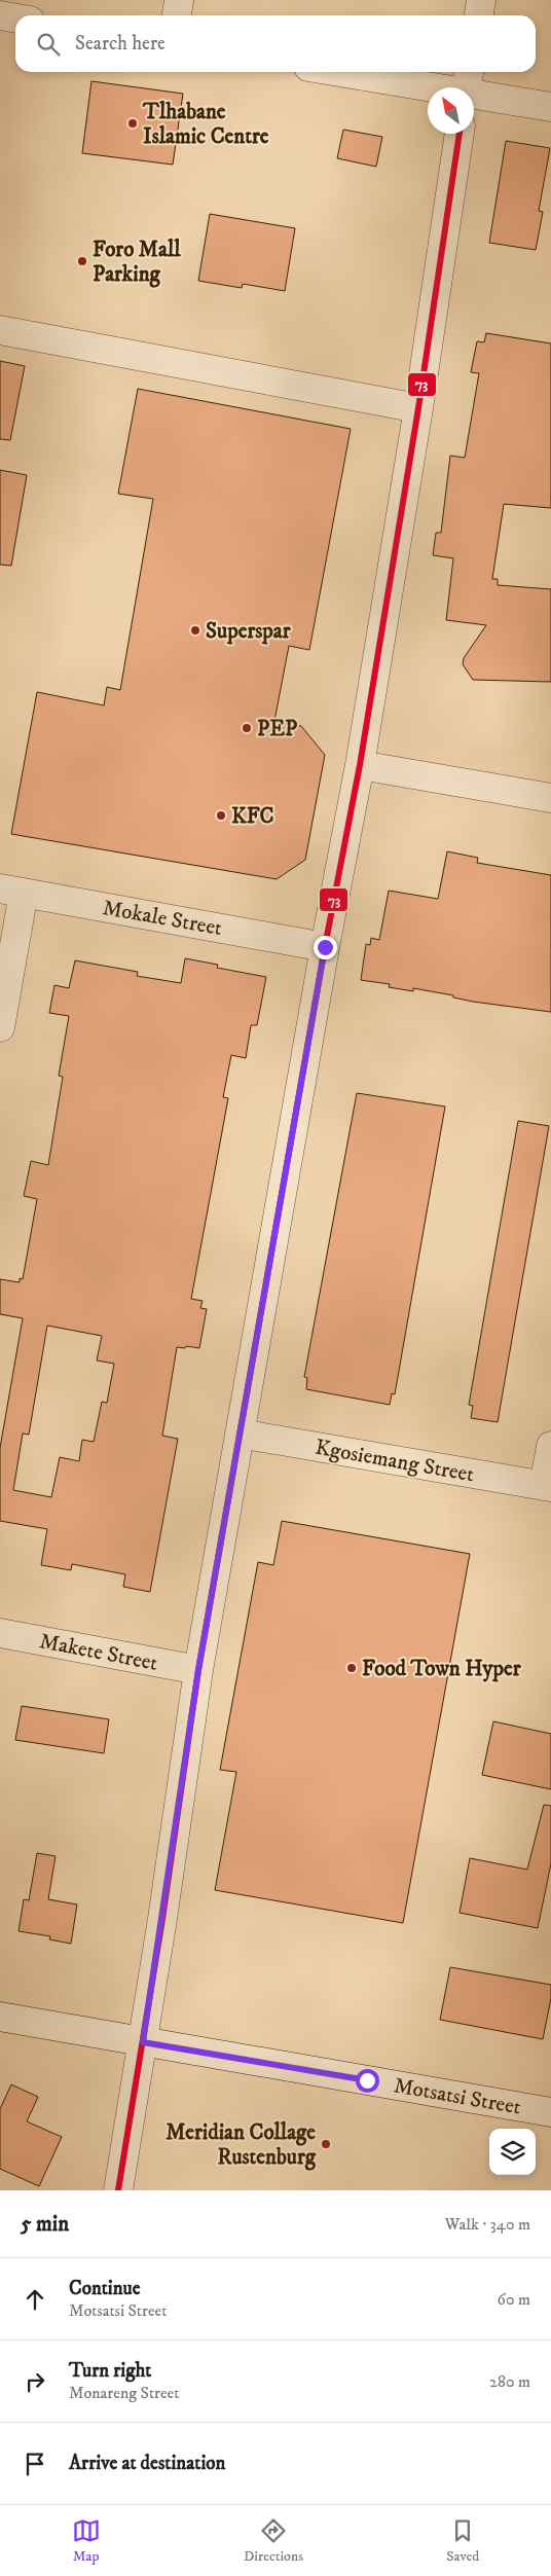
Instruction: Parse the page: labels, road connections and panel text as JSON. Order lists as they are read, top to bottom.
{
  "streets": {
    "street": [
      "Mokale Street",
      "Kgosiemang Street",
      "Makete Street",
      "Motsatsi Street"
    ]
  },
  "places": [
    "Tlhabane Islamic Centre",
    "Foro Mall Parking",
    "Superspar",
    "PEP",
    "KFC",
    "Food Town Hyper",
    "Meridian Collage Rustenburg"
  ],
  "lines": ["transit line 73"],
  "north": "top left",
  "page": {
    "search": "Search here",
    "heading": ["5 min", "Walk · 340 m"],
    "list": [
      ["Continue", "Motsatsi Street", "60 m"],
      ["Turn right", "Monareng Street", "280 m"],
      "Arrive at destination"
    ],
    "nav": ["Map", "Directions", "Saved"]
  }
}
